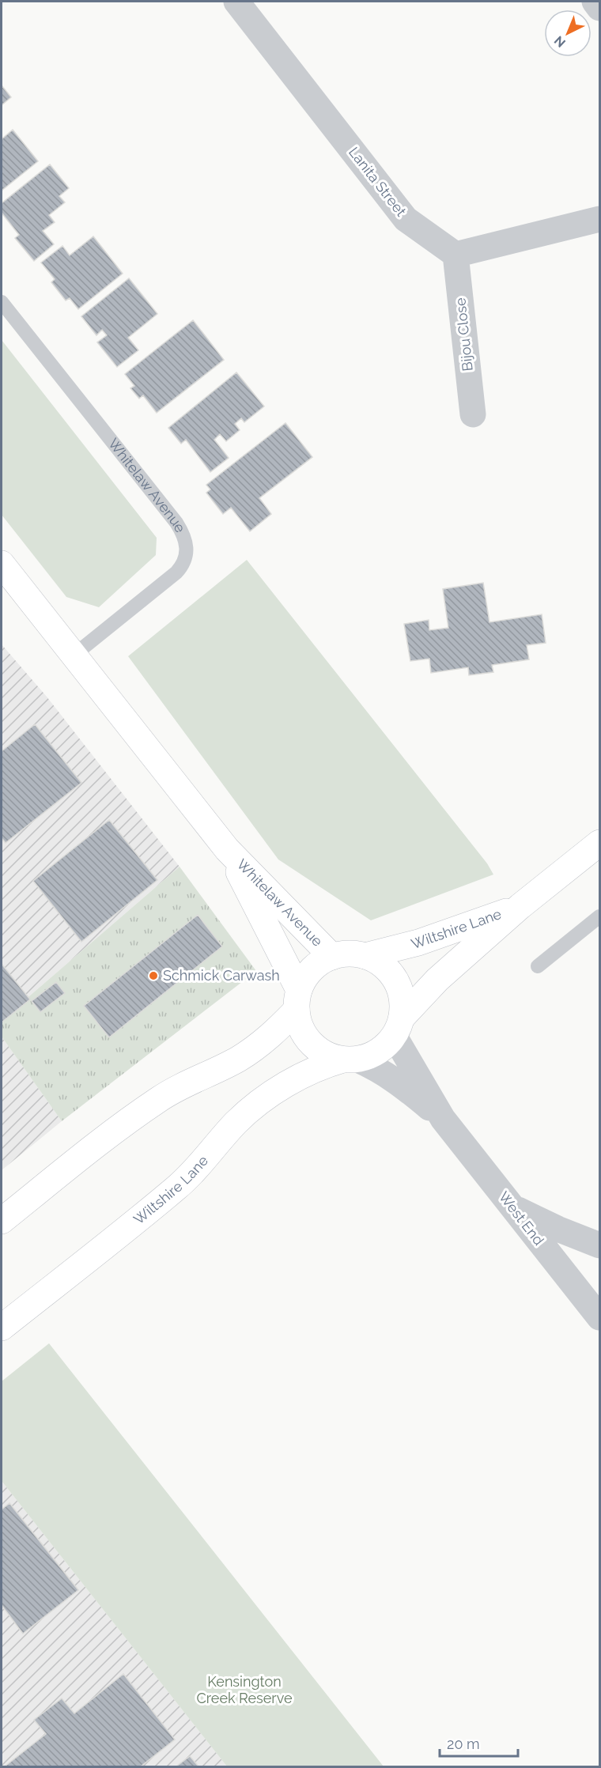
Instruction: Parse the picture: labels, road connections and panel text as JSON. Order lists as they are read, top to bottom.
{
  "streets": {
    "main road": ["Whitelaw Avenue", "Wiltshire Lane"],
    "street": ["Lanita Street", "Bijou Close", "West End"]
  },
  "crossings": [
    ["Lanita Street", "Bijou Close"],
    ["Whitelaw Avenue", "Wiltshire Lane"],
    ["Whitelaw Avenue", "West End"],
    ["Wiltshire Lane", "West End"]
  ],
  "parks": ["Kensington Creek Reserve"],
  "places": ["Schmick Carwash"],
  "scale_bar": "20 m",
  "north": "bottom left"
}
